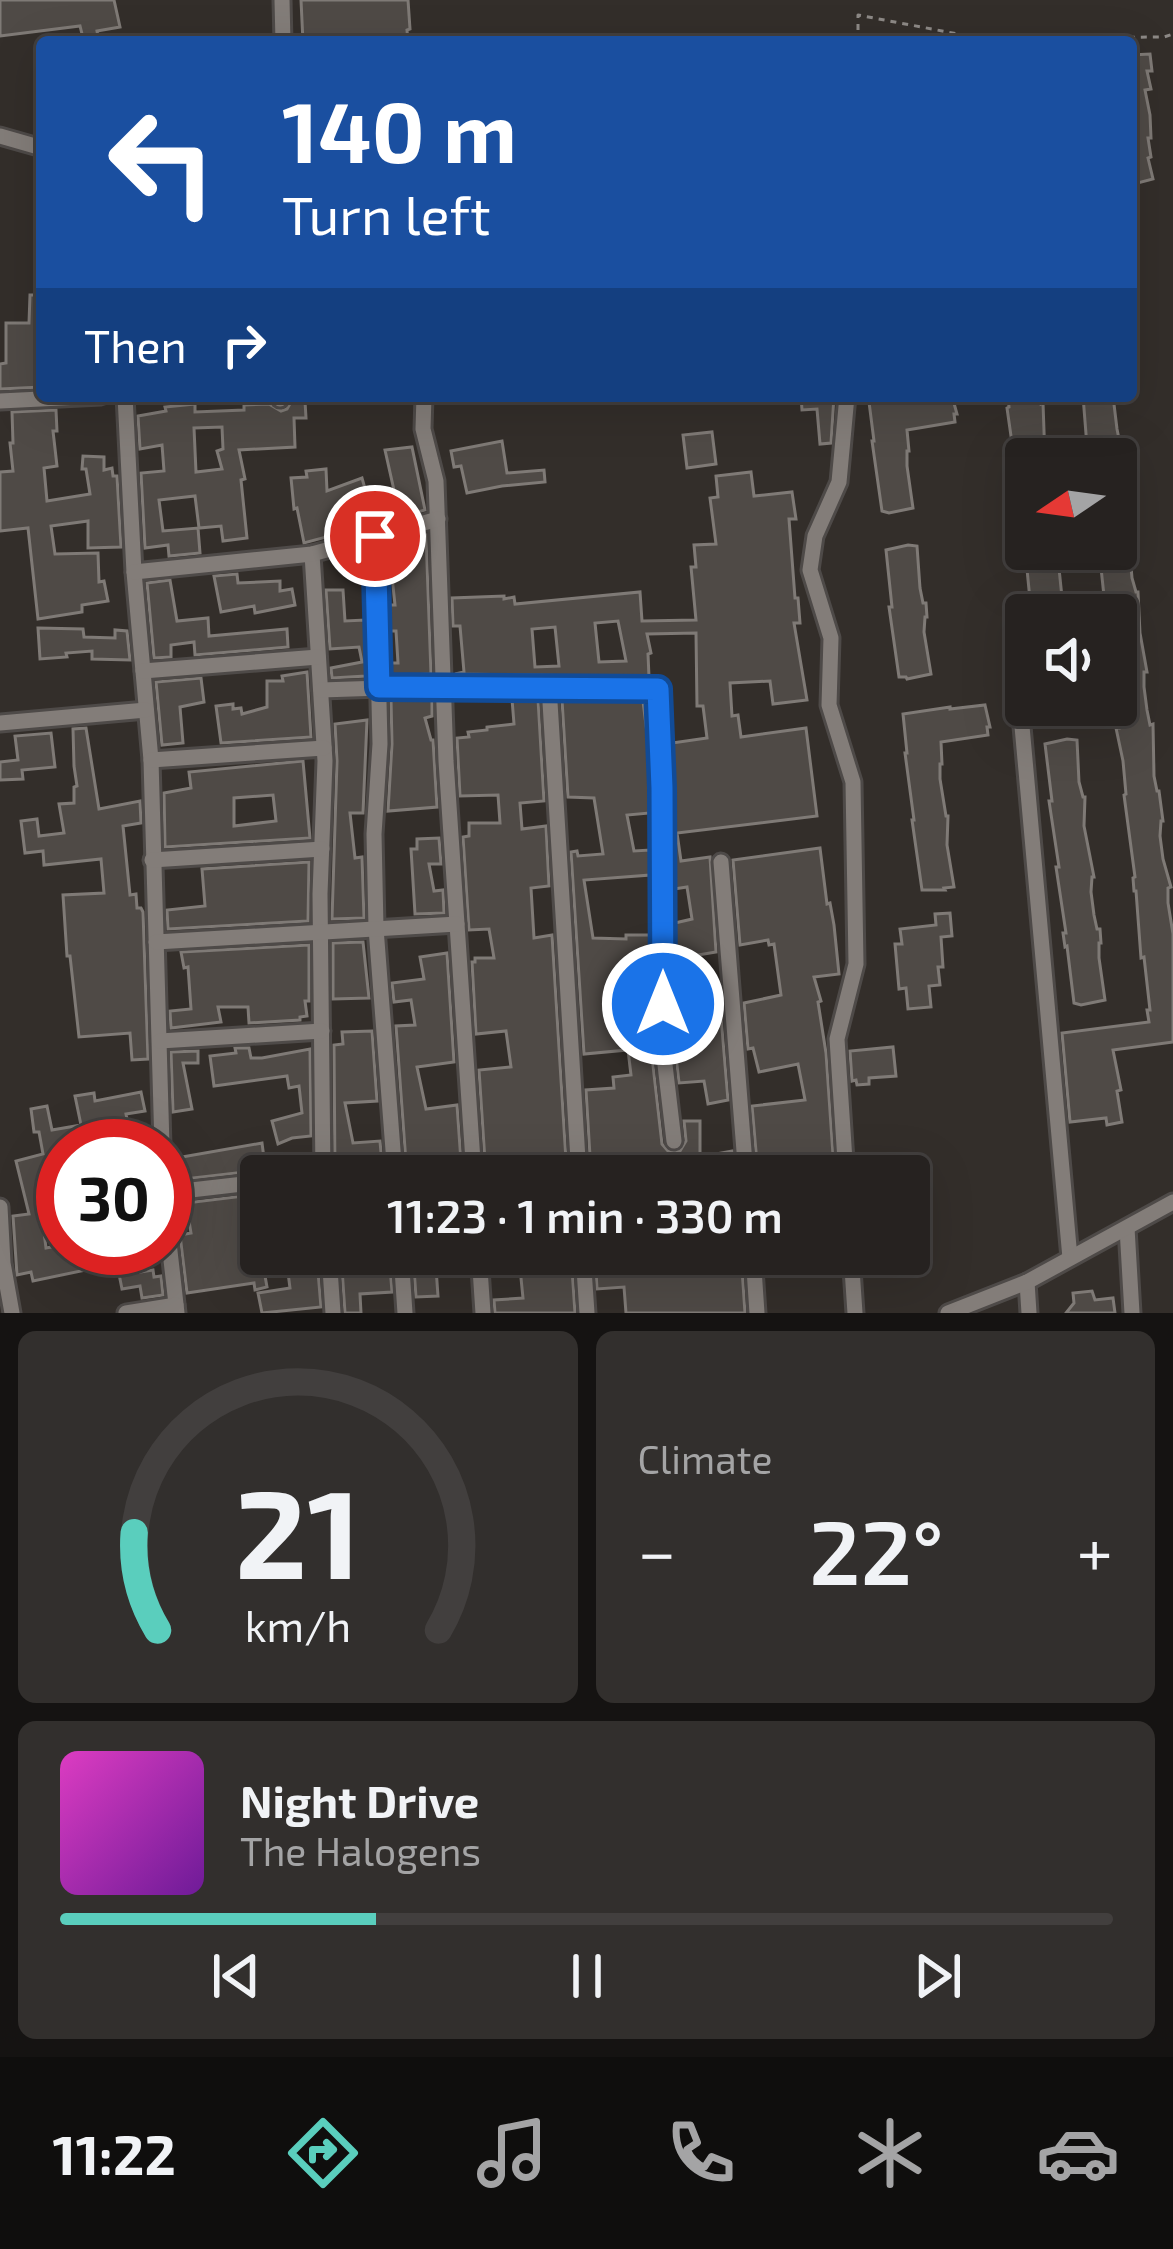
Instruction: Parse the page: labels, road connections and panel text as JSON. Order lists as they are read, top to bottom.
{
  "north": "left",
  "page": {
    "turn": ["140 m", "Turn left"],
    "then": "Then",
    "limit": "30",
    "trip": "11:23 · 1 min · 330 m",
    "tile": "Climate",
    "heat": ["−", "22°", "+"],
    "song": ["Night Drive", "The Halogens"],
    "tabs": "11:22",
    "gauge": ["21", "km/h"]
  }
}
